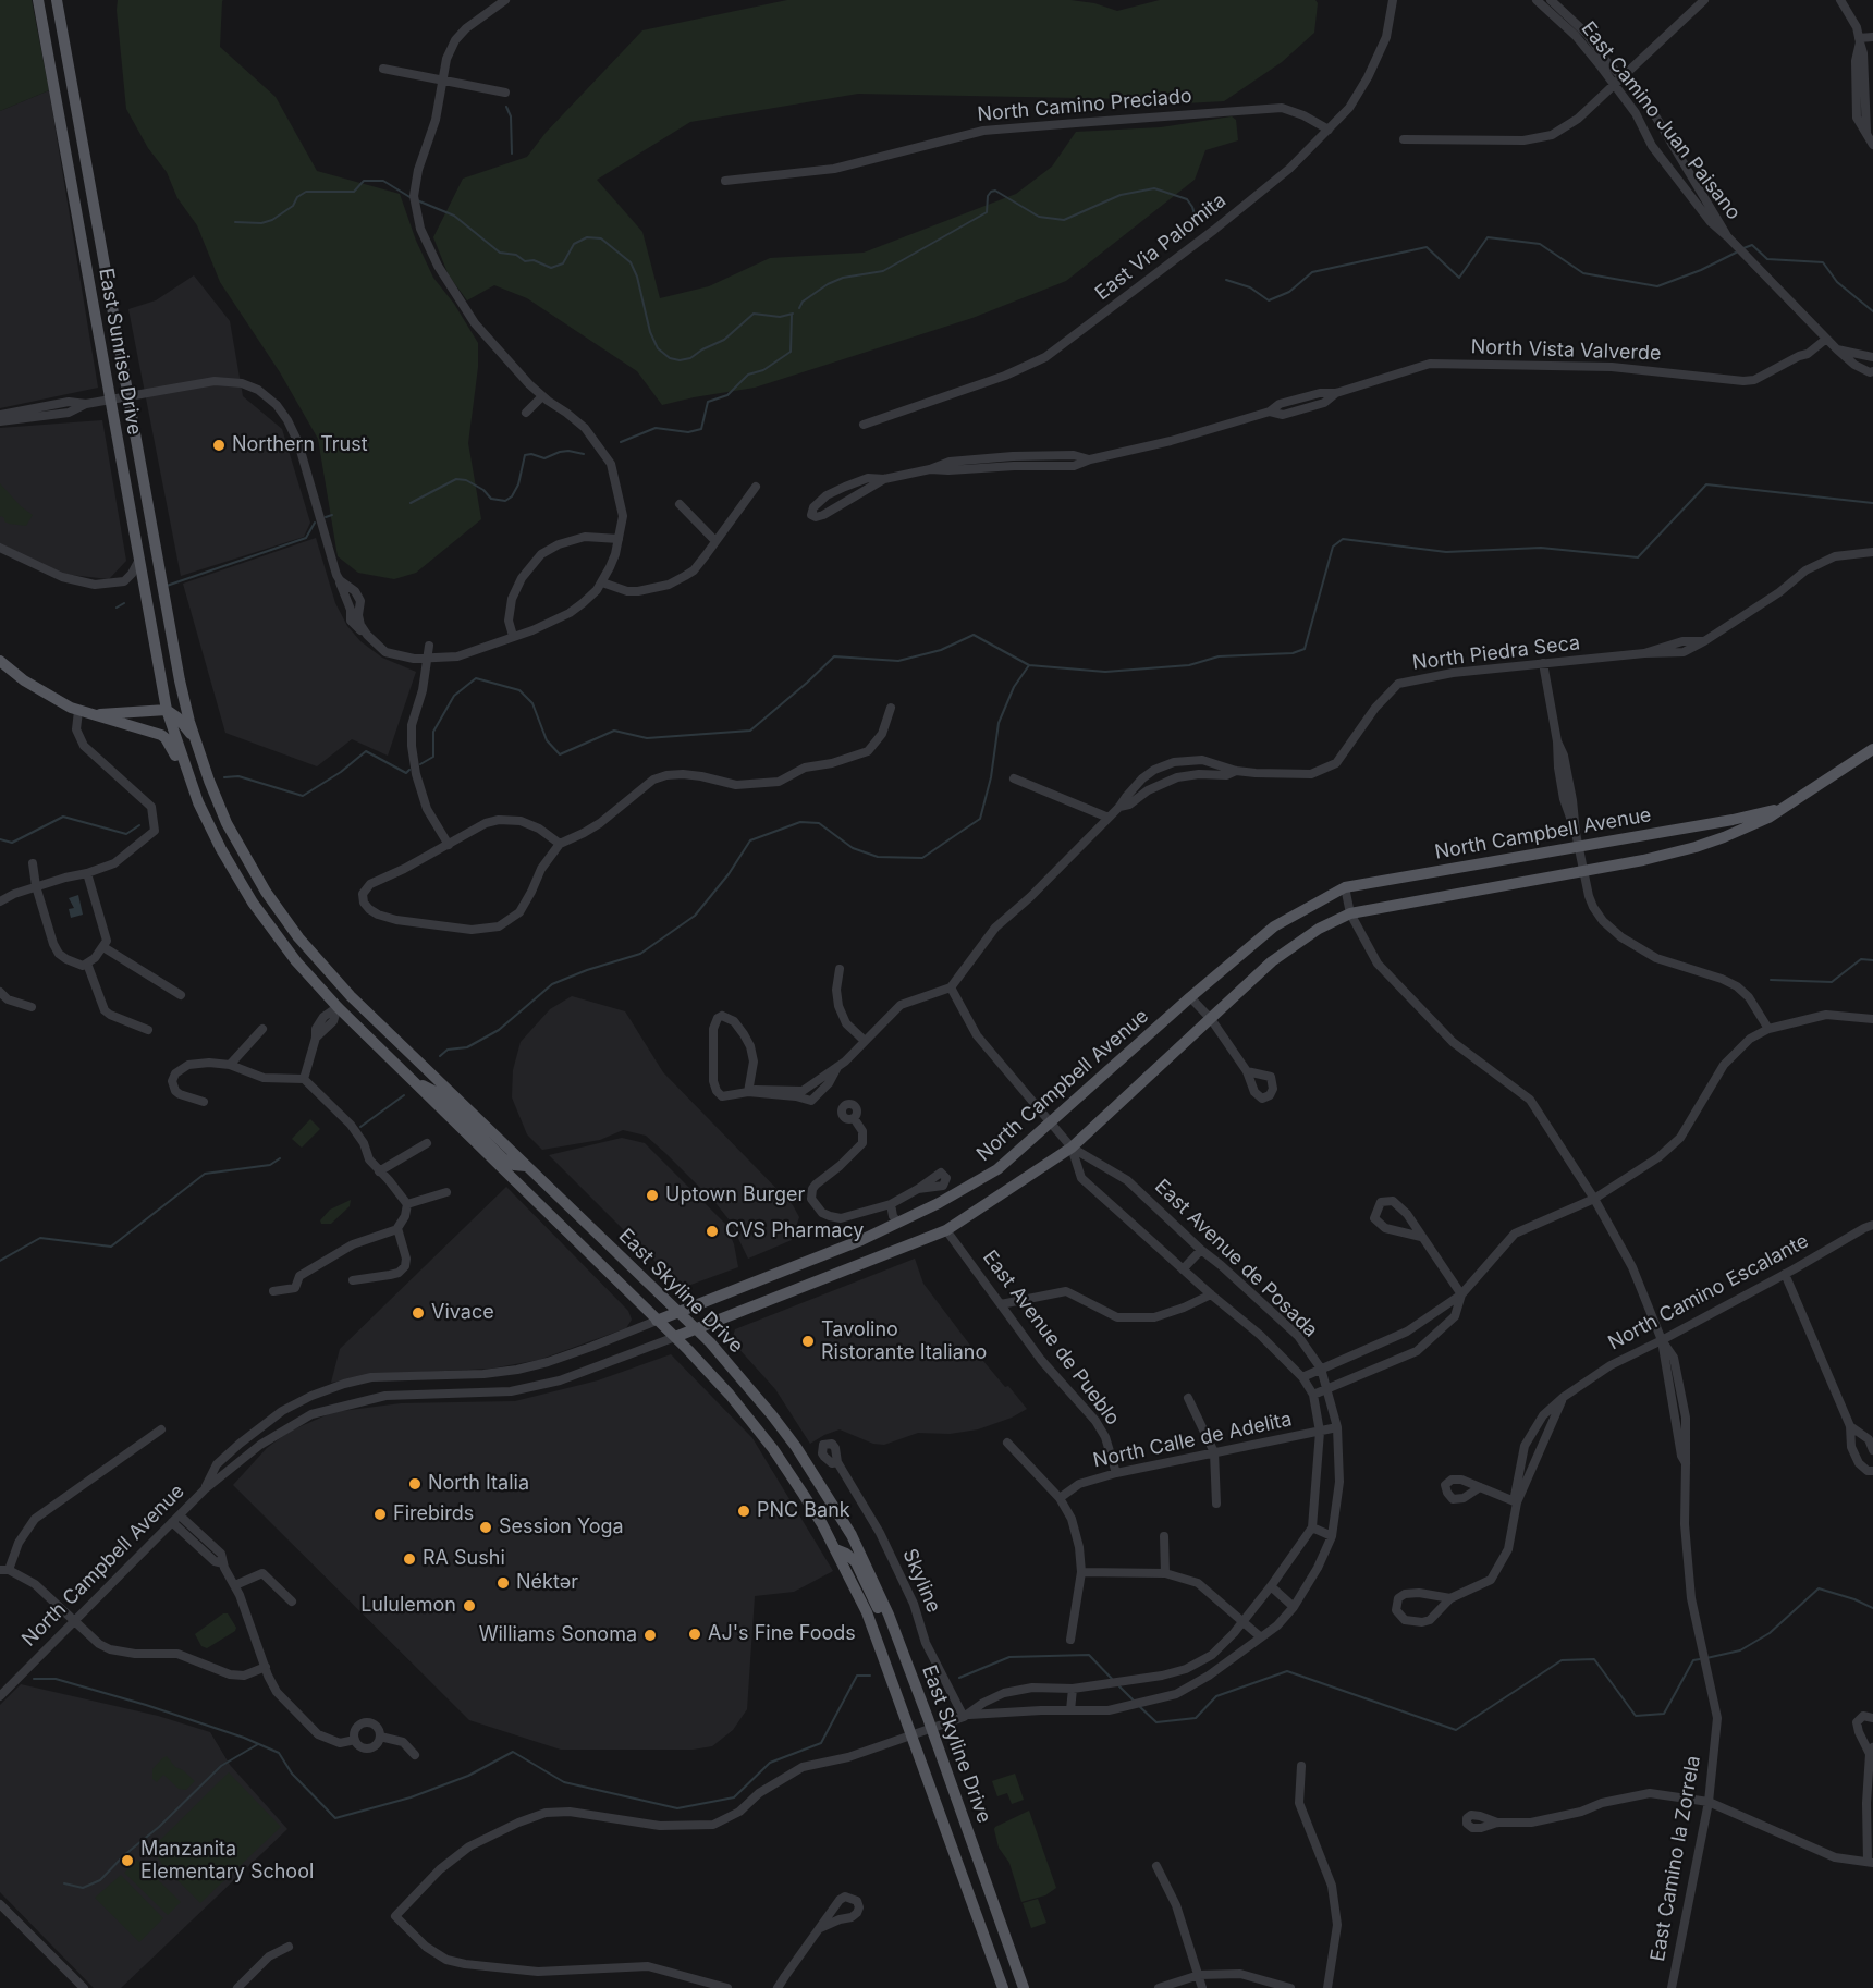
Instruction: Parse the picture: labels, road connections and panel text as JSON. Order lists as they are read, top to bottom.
{
  "streets": {
    "main road": ["East Sunrise Drive", "North Campbell Avenue", "East Skyline Drive"],
    "street": [
      "North Camino Preciado",
      "East Camino Juan Paisano",
      "East Via Palomita",
      "North Vista Valverde",
      "North Piedra Seca",
      "East Avenue de Posada",
      "North Camino Escalante",
      "East Avenue de Pueblo",
      "North Calle de Adelita",
      "Skyline",
      "East Camino la Zorrela"
    ]
  },
  "crossings": [
    ["North Camino Preciado", "East Via Palomita"],
    ["East Camino Juan Paisano", "North Vista Valverde"],
    ["East Sunrise Drive", "East Skyline Drive"],
    ["North Campbell Avenue", "East Avenue de Posada"],
    ["North Campbell Avenue", "East Skyline Drive"],
    ["North Campbell Avenue", "East Avenue de Pueblo"],
    ["North Campbell Avenue", "East Camino la Zorrela"],
    ["East Avenue de Posada", "East Skyline Drive"],
    ["East Avenue de Posada", "North Calle de Adelita"],
    ["East Avenue de Posada", "Skyline"],
    ["North Camino Escalante", "East Camino la Zorrela"],
    ["East Avenue de Pueblo", "North Calle de Adelita"]
  ],
  "places": [
    "Northern Trust",
    "Uptown Burger",
    "CVS Pharmacy",
    "Vivace",
    "Tavolino Ristorante Italiano",
    "North Italia",
    "PNC Bank",
    "Firebirds",
    "Session Yoga",
    "RA Sushi",
    "Néktər",
    "Lululemon",
    "AJ's Fine Foods",
    "Williams Sonoma",
    "Manzanita Elementary School"
  ]
}
